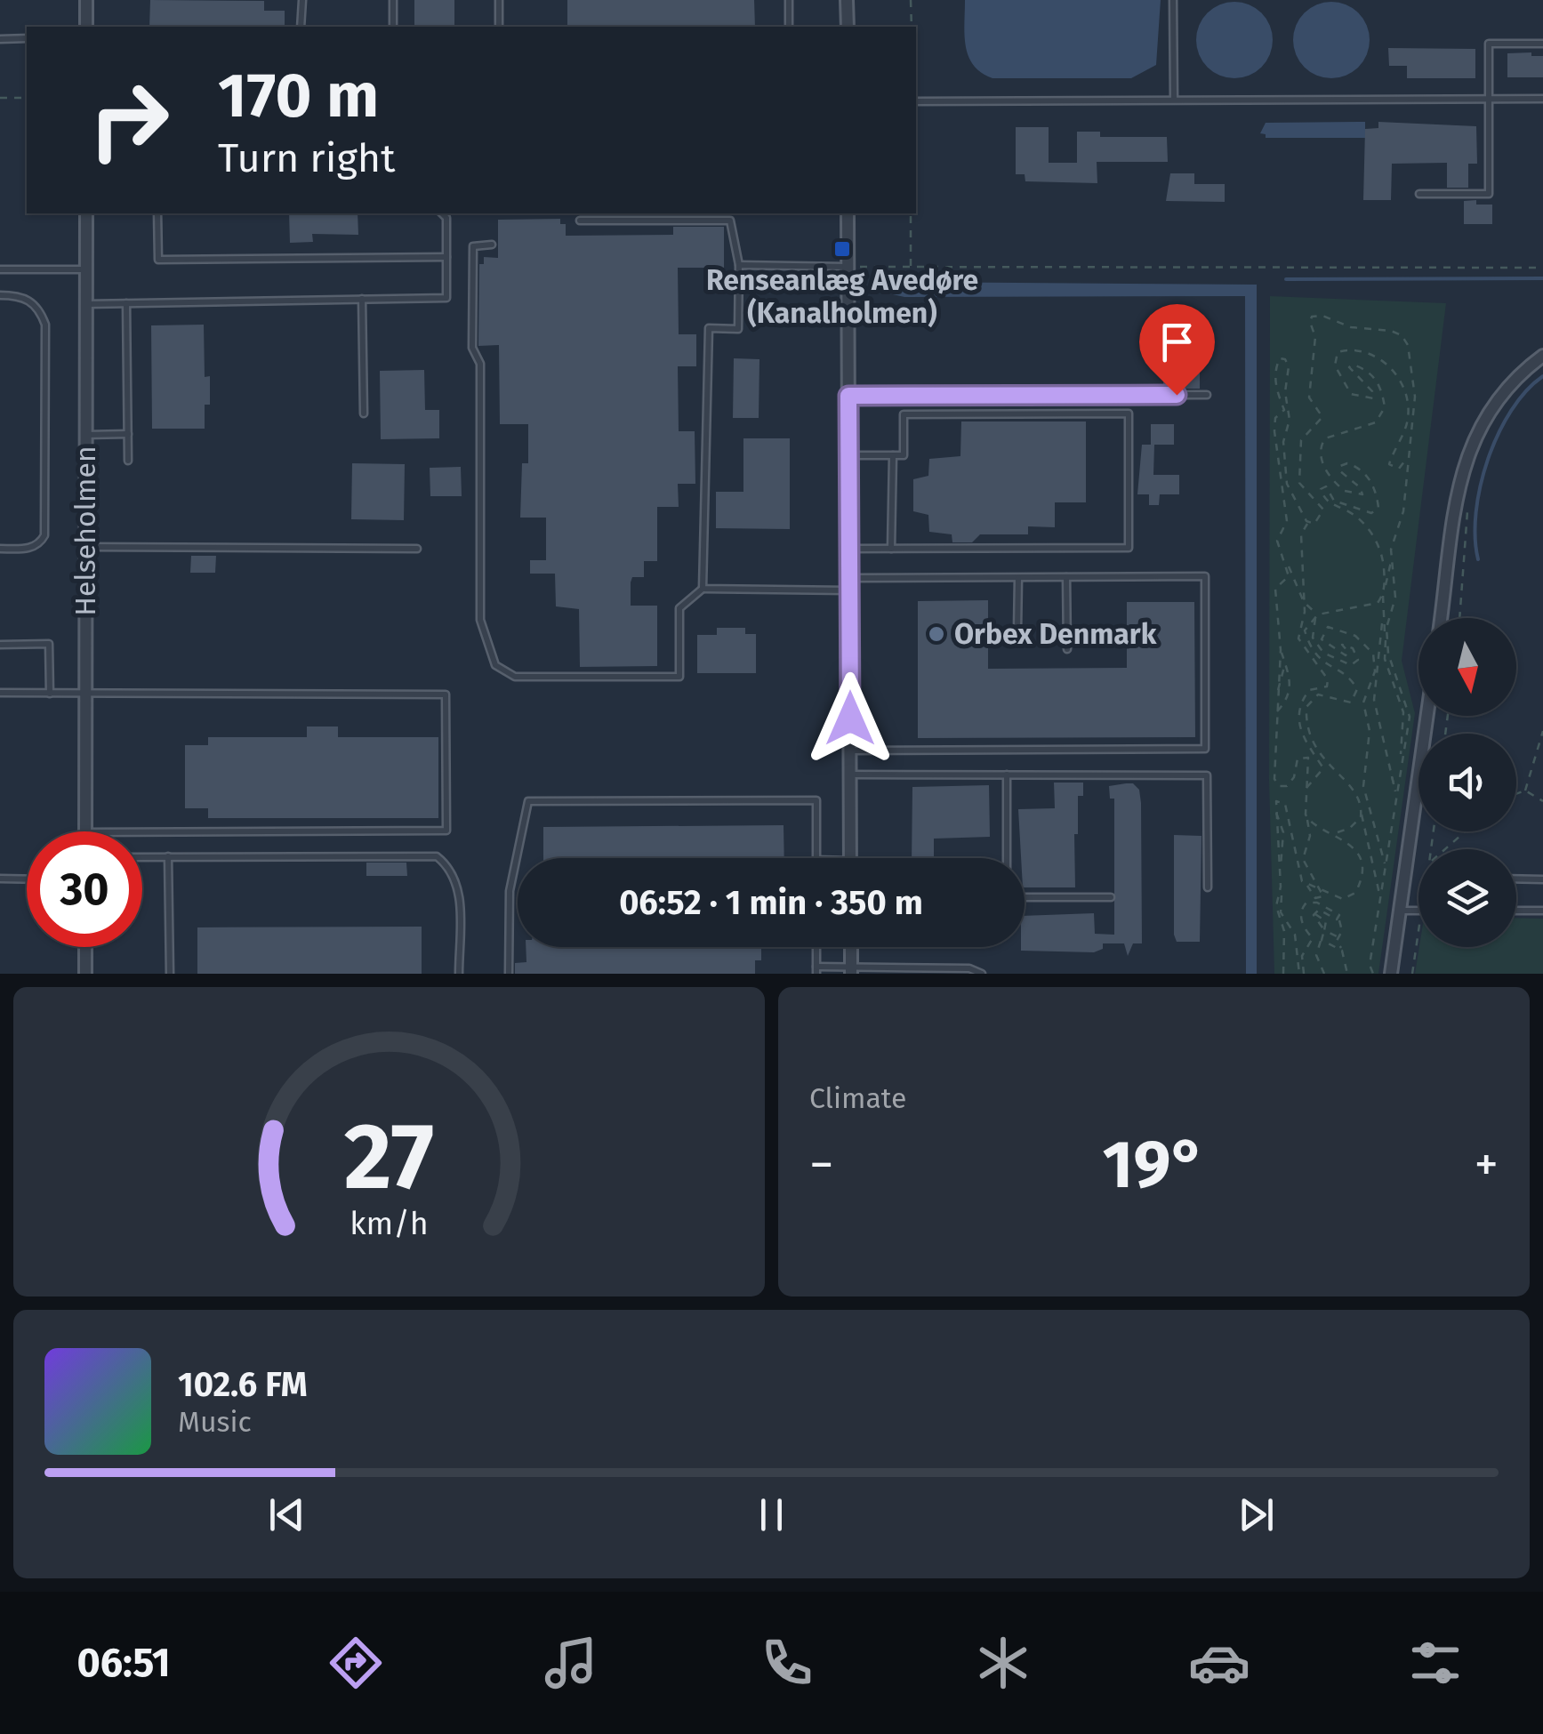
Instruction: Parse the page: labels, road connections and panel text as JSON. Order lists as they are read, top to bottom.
{
  "streets": {
    "street": ["Helseholmen"]
  },
  "places": {
    "transit": ["Renseanlæg Avedøre (Kanalholmen)"],
    "other": ["Orbex Denmark"]
  },
  "north": "bottom",
  "page": {
    "turn": ["170 m", "Turn right"],
    "limit": "30",
    "trip": "06:52 · 1 min · 350 m",
    "tile": "Climate",
    "heat": ["−", "19°", "+"],
    "song": ["102.6 FM", "Music"],
    "tabs": "06:51",
    "gauge": ["27", "km/h"]
  }
}
